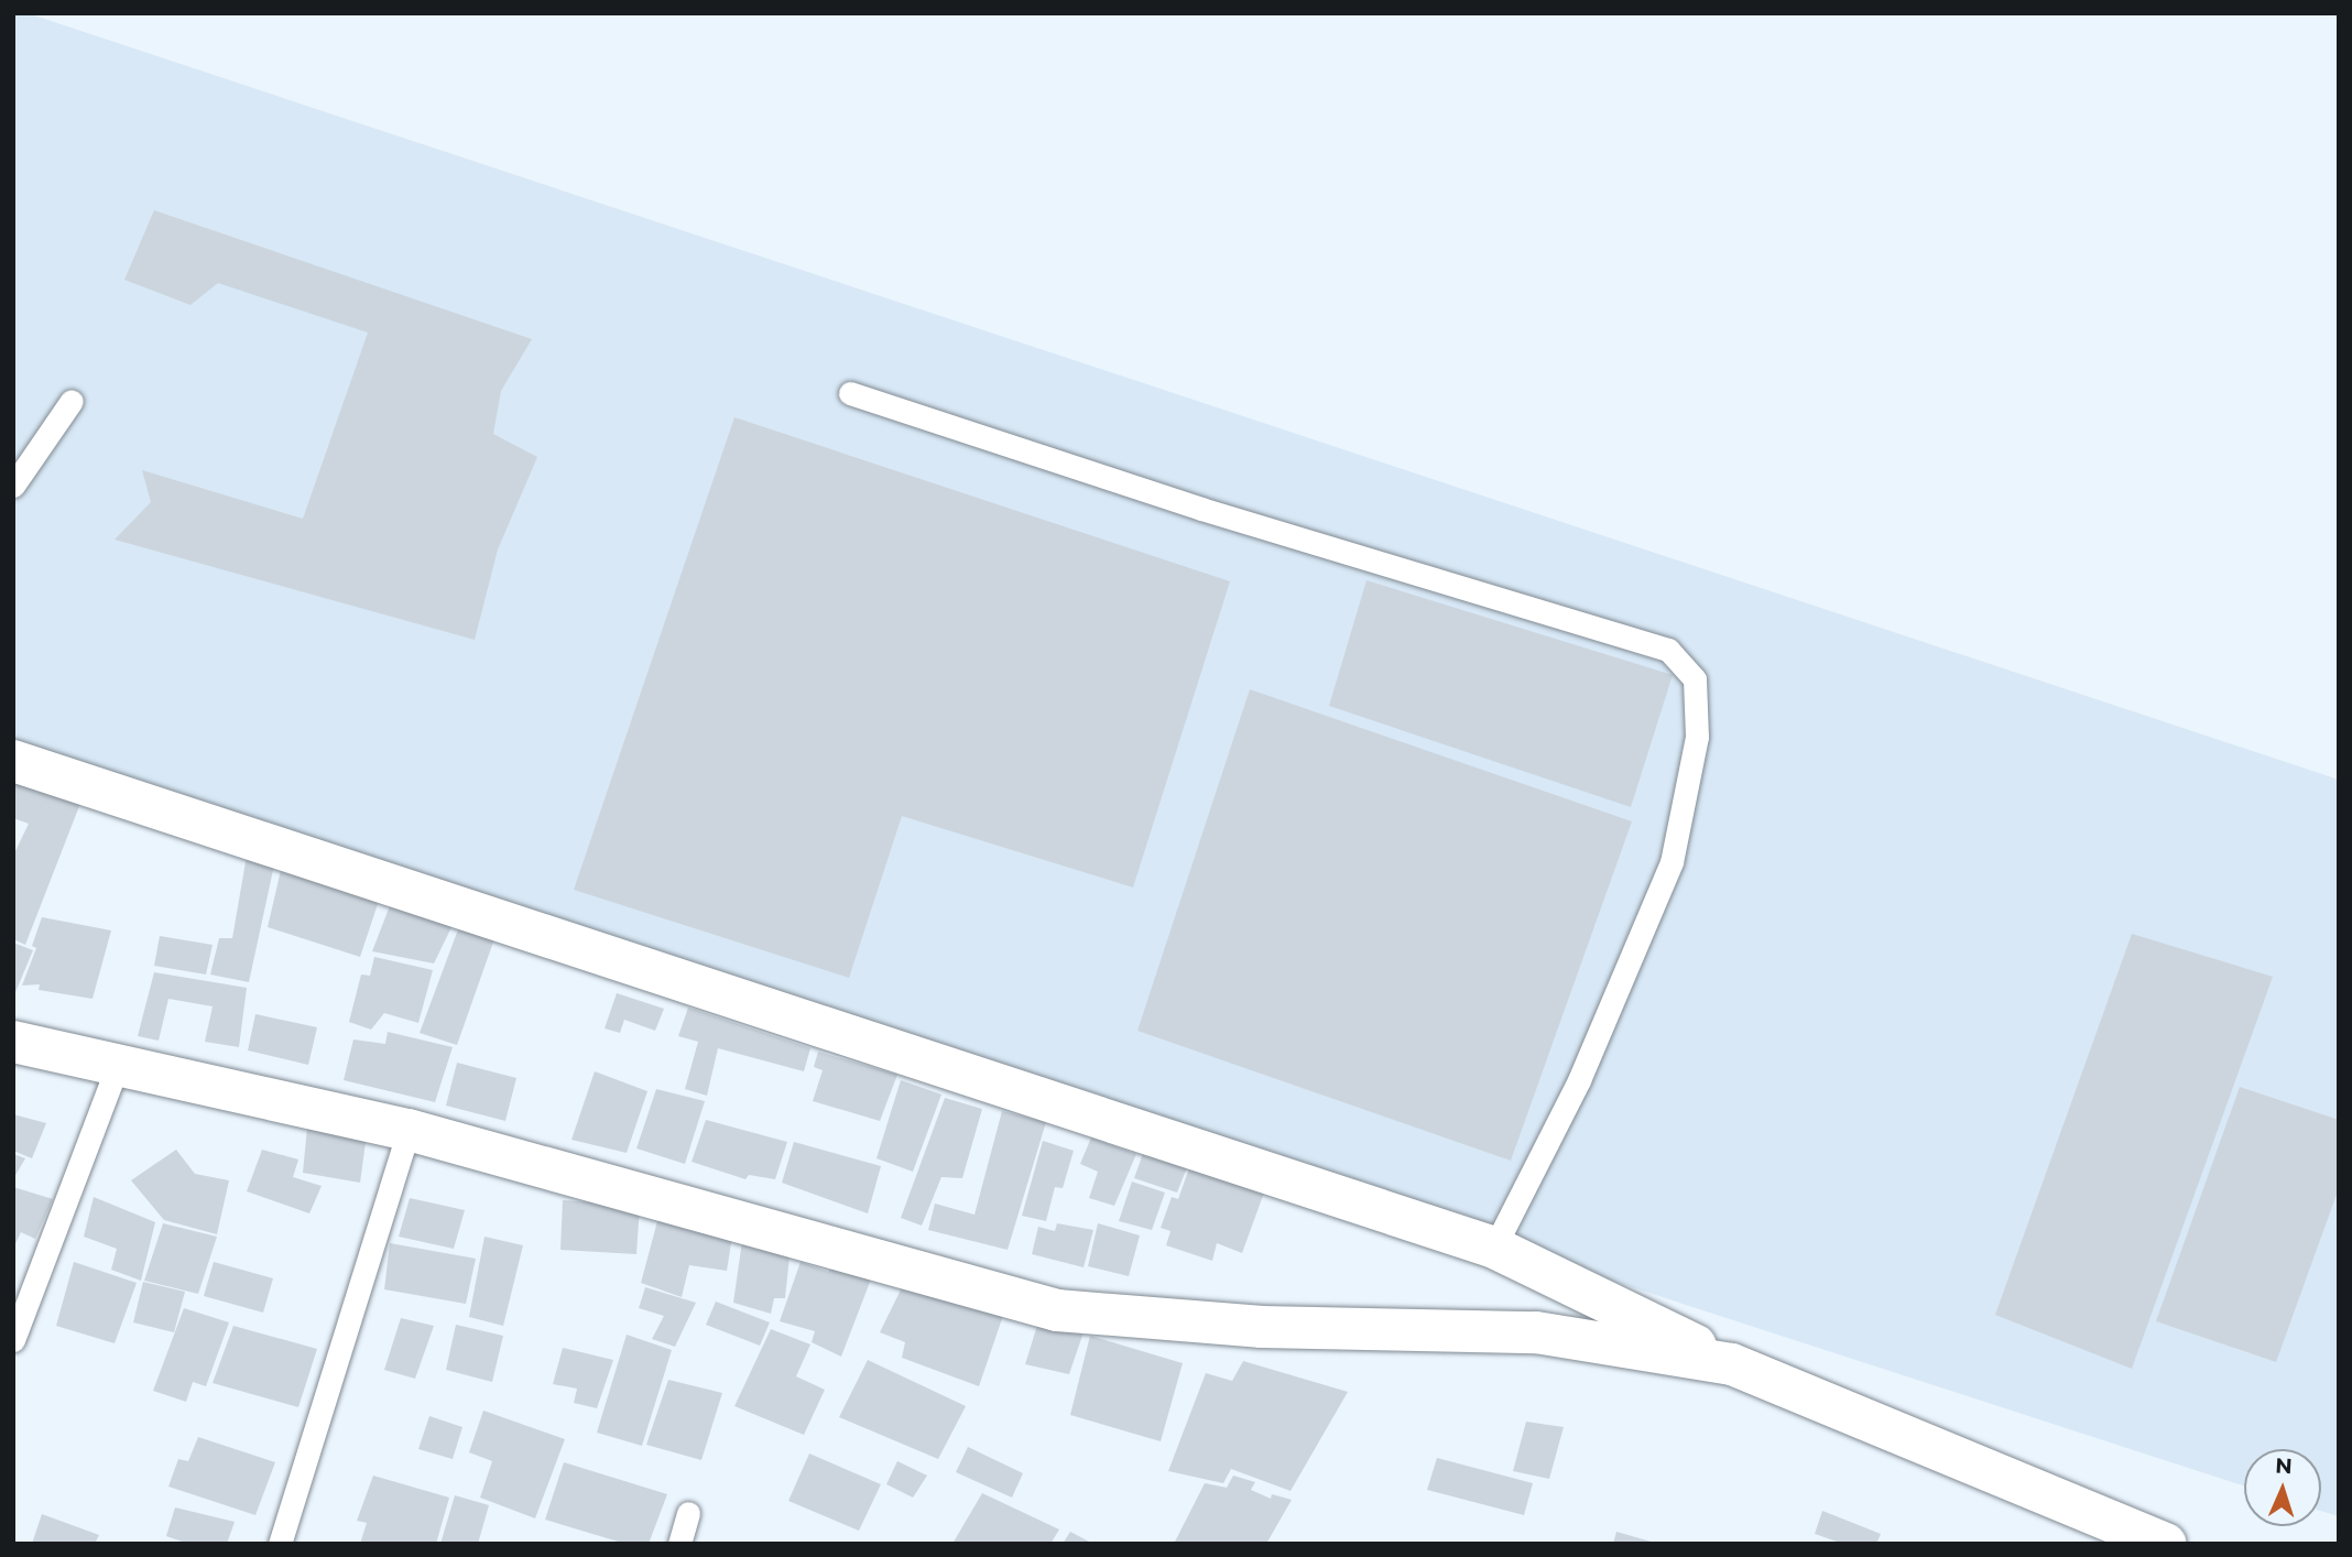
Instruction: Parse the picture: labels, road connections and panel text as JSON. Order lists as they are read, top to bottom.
{
  "north": "top"
}
